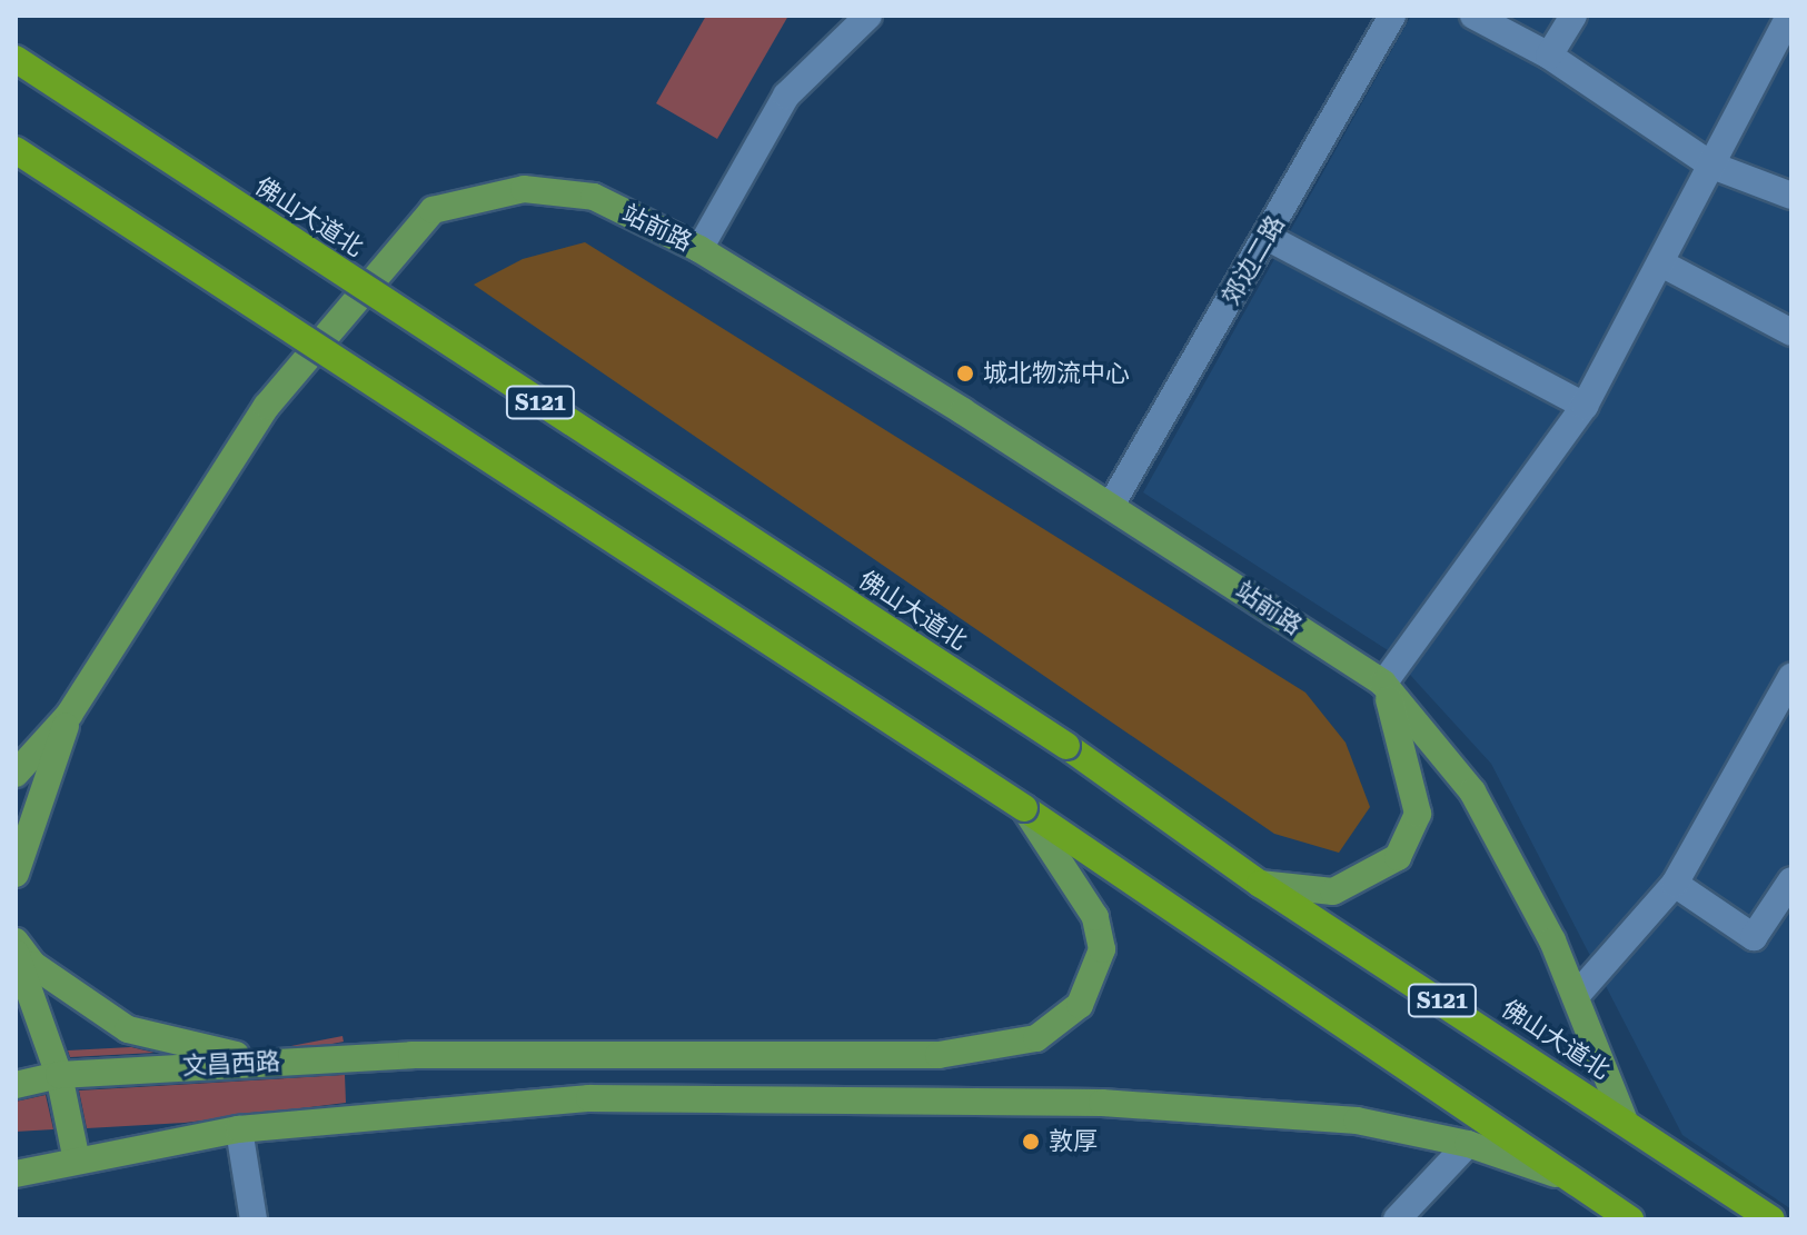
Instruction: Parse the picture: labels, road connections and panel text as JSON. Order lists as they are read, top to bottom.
{
  "streets": {
    "highway": ["佛山大道北", "S121"],
    "main road": ["站前路", "文昌西路"],
    "street": ["郊边二路"]
  },
  "crossings": [
    ["佛山大道北", "站前路"],
    ["站前路", "郊边二路"]
  ],
  "places": ["城北物流中心", "敦厚"]
}
